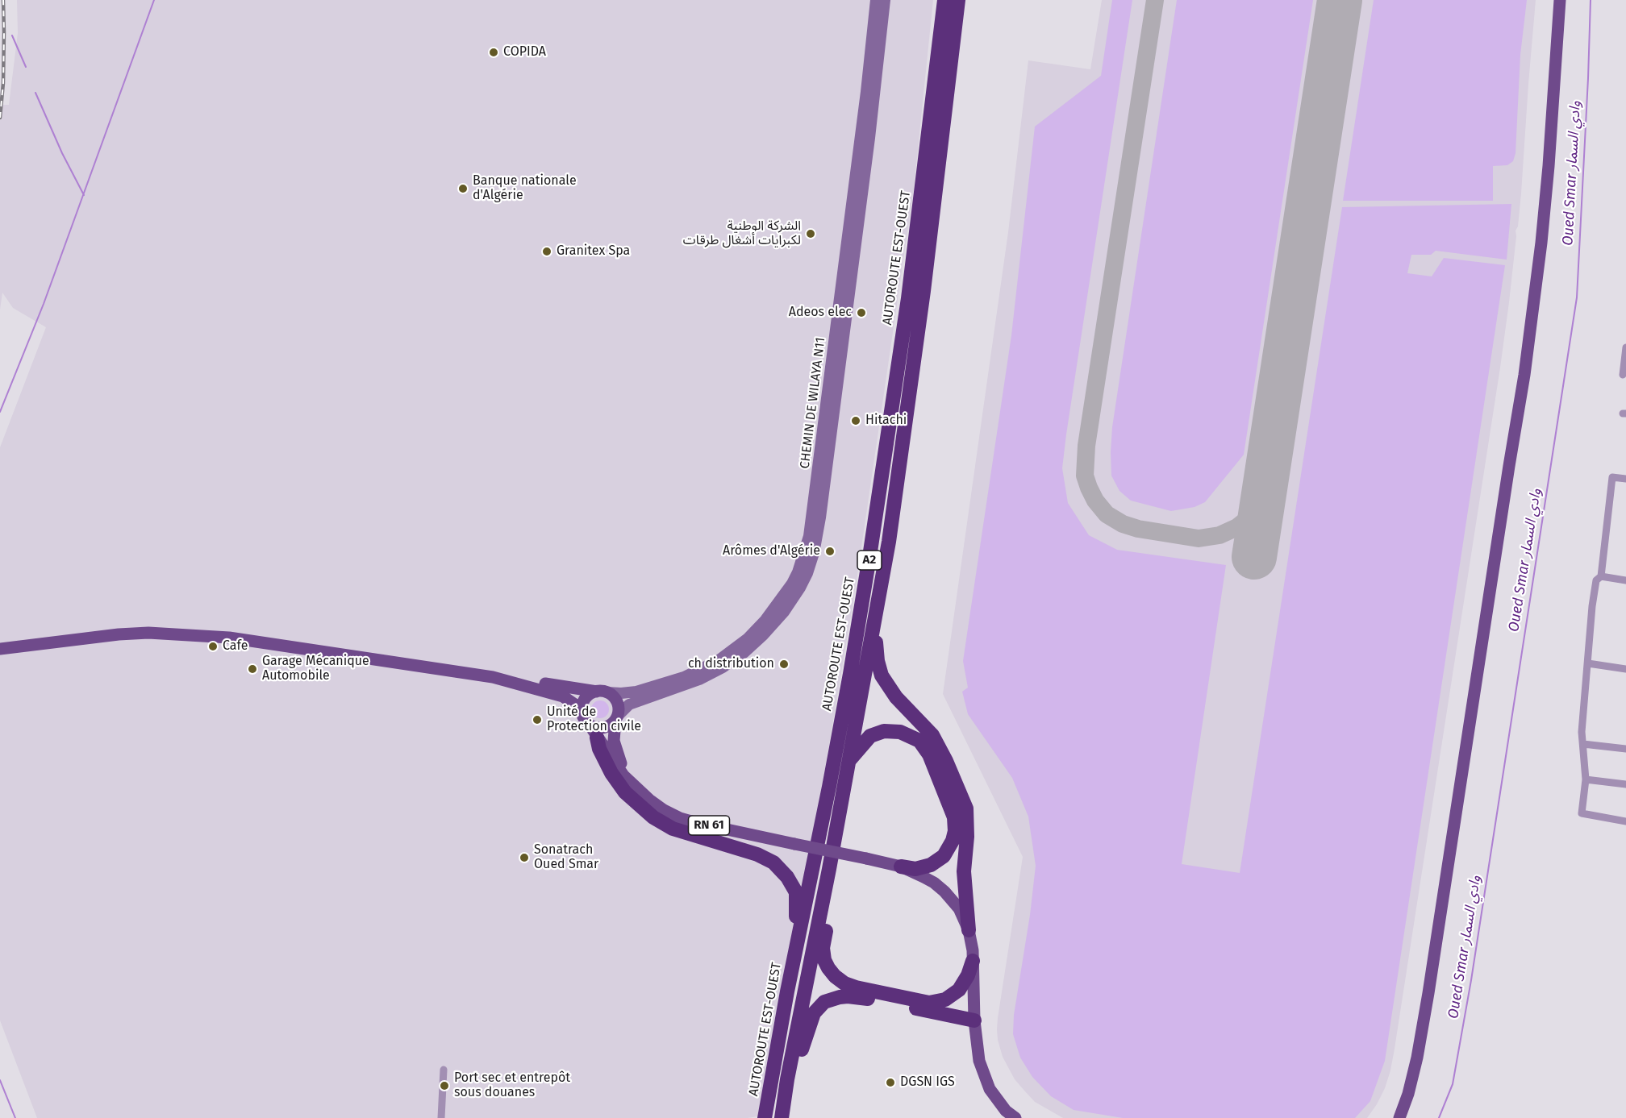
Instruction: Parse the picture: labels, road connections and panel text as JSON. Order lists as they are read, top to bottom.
{
  "streets": {
    "highway": ["AUTOROUTE EST-OUEST", "A2"],
    "main road": ["CHEMIN DE WILAYA N11", "RN 61"]
  },
  "crossings": [
    ["CHEMIN DE WILAYA N11", "RN 61"]
  ],
  "water": ["Oued Smar وادي السمار"],
  "places": [
    "COPIDA",
    "Banque nationale d'Algérie",
    "الشركة الوطنية لكبرايات أشغال طرقات",
    "Granitex Spa",
    "Adeos elec",
    "Hitachi",
    "Arômes d'Algérie",
    "Cafe",
    "ch distribution",
    "Garage Mécanique Automobile",
    "Unité de Protection civile",
    "Sonatrach Oued Smar",
    "DGSN IGS",
    "Port sec et entrepôt sous douanes"
  ]
}
